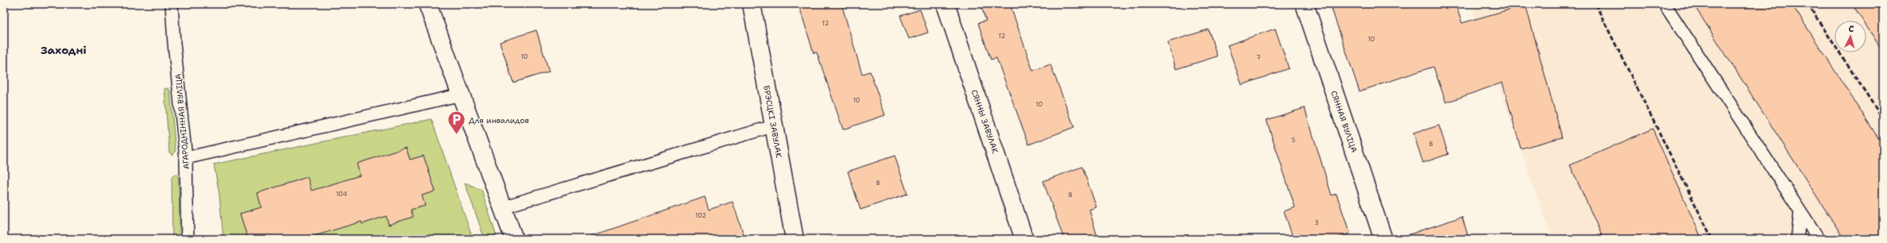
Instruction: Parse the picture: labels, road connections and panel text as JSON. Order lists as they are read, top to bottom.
{
  "streets": {
    "street": ["БРЭСЦКІ ЗАВУЛАК", "СЯННЫ ЗАВУЛАК", "СЯННАЯ ВУЛІЦА"],
    "lane": ["АГАРОДНІННАЯ ВУЛІЦА"]
  },
  "districts": ["Заходні"],
  "places": {
    "parking": ["Для инвалидов"]
  },
  "house_numbers": [
    "12",
    "12",
    "10",
    "10",
    "7",
    "10",
    "10",
    "5",
    "8",
    "8",
    "104",
    "8",
    "102",
    "3"
  ],
  "north": "top"
}
